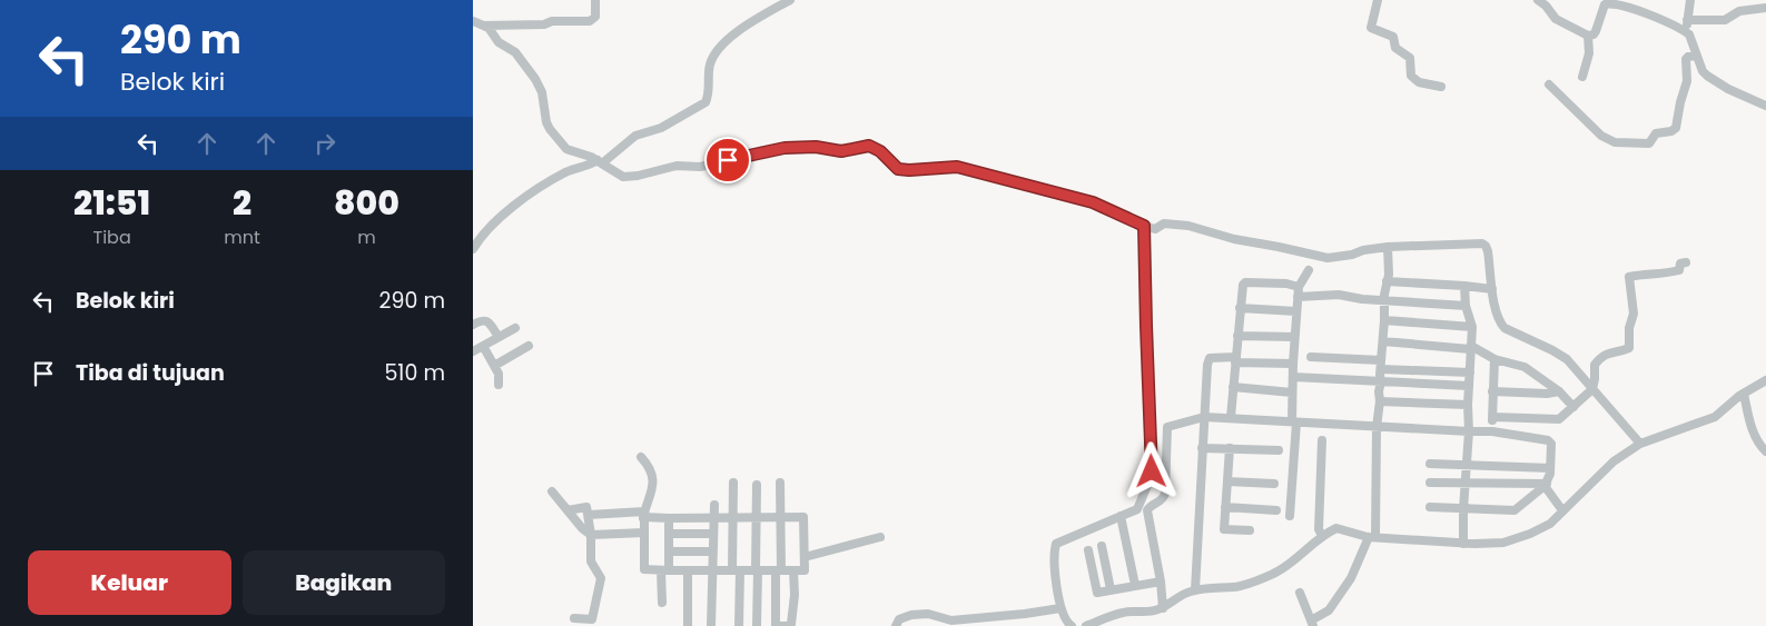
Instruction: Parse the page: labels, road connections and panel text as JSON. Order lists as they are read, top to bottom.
{
  "page": {
    "turn": ["290 m", "Belok kiri"],
    "eta": [
      "21:51",
      "Tiba",
      "2",
      "mnt",
      "800",
      "m"
    ],
    "list": [
      {
        "name": "Belok kiri",
        "value": "290 m"
      },
      {
        "name": "Tiba di tujuan",
        "value": "510 m"
      }
    ],
    "buttons": ["Keluar", "Bagikan"]
  }
}
